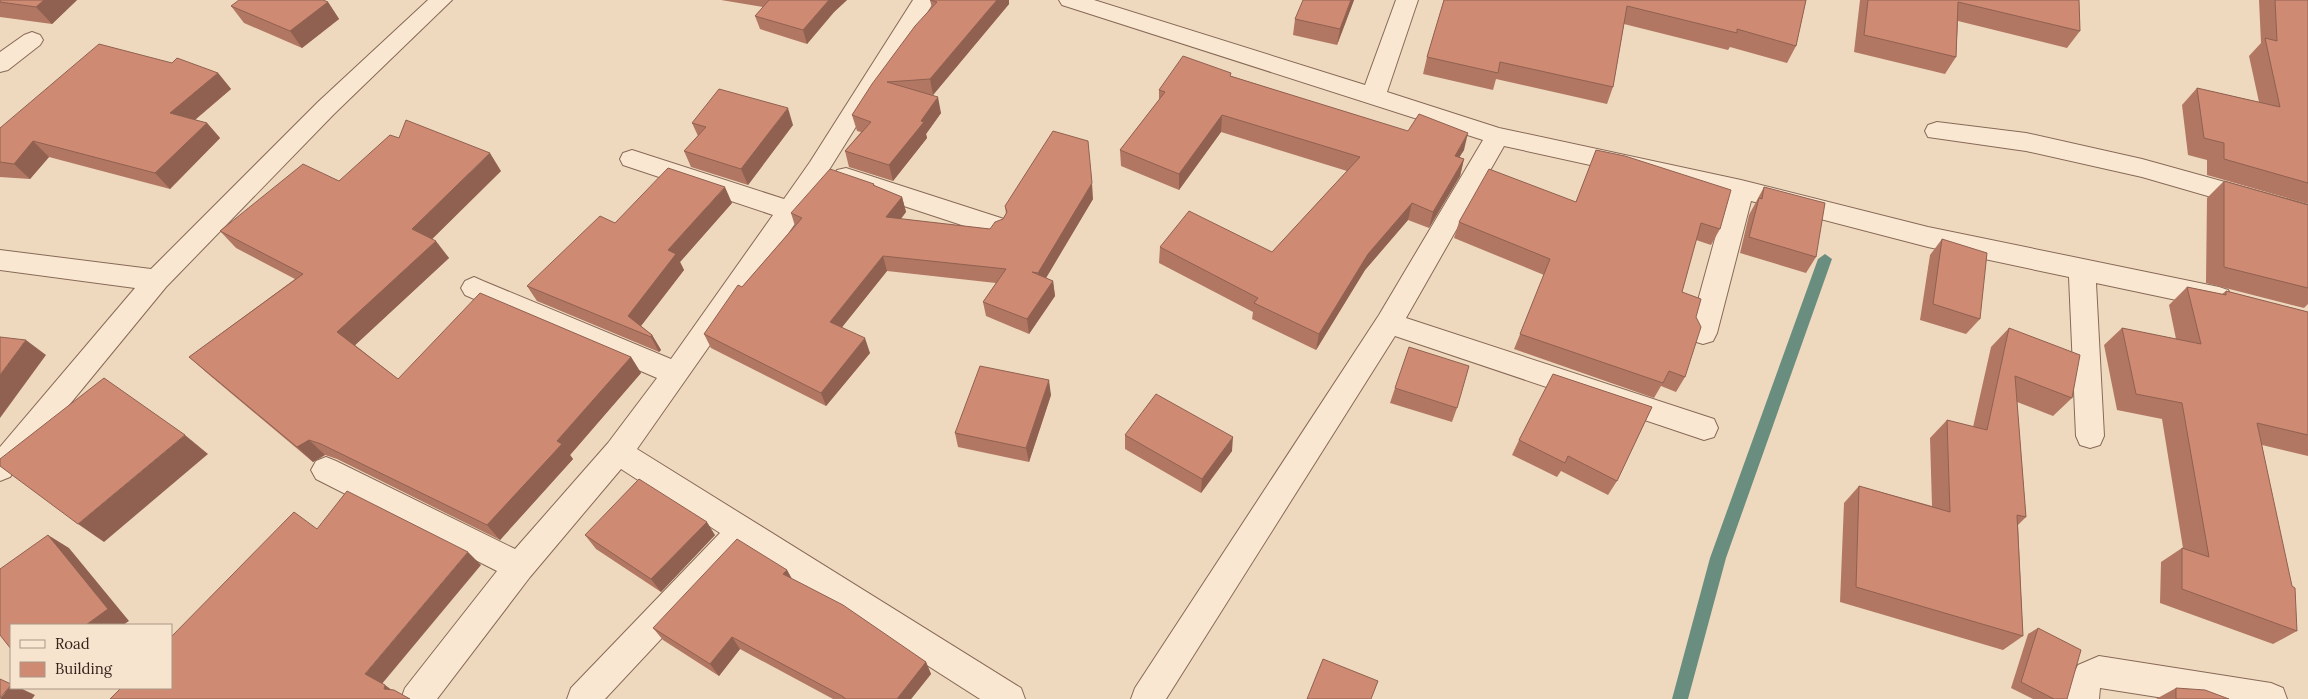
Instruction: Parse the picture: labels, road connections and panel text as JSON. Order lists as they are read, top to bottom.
{
  "legend": ["Road", "Building"]
}
